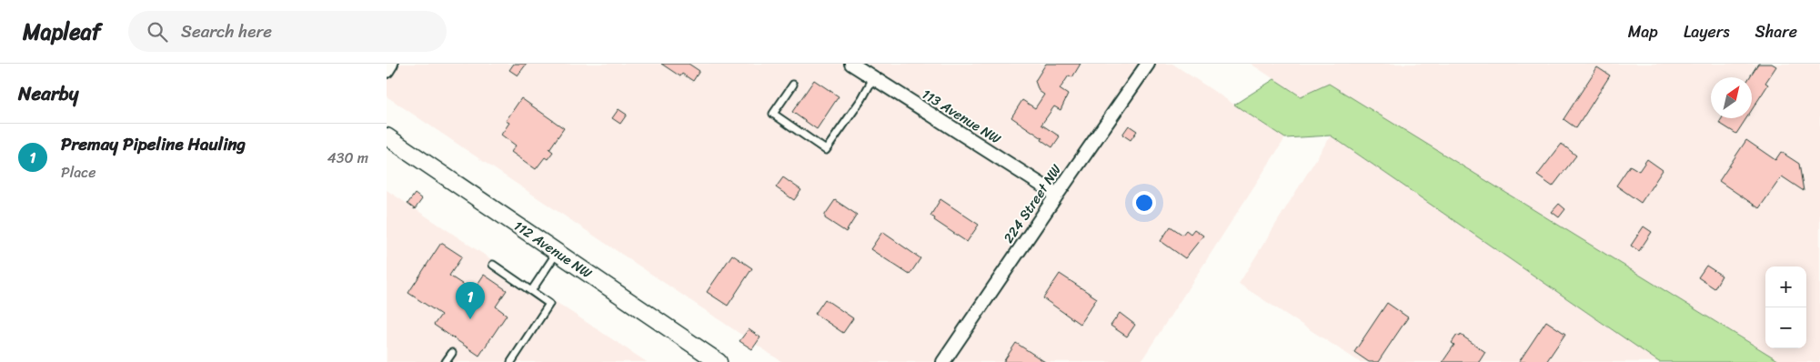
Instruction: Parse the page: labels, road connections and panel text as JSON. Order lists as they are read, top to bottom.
{
  "streets": {
    "street": ["113 Avenue NW", "224 Street NW", "112 Avenue NW"]
  },
  "crossings": [
    ["113 Avenue NW", "224 Street NW"]
  ],
  "north": "top right",
  "page": {
    "header": "Mapleaf",
    "search": "Search here",
    "nav": ["Map", "Layers", "Share"],
    "heading": "Nearby",
    "list": [
      {
        "mark": "1",
        "name": "Premay Pipeline Hauling",
        "note": "Place",
        "value": "430 m"
      }
    ],
    "map_buttons": ["+", "−"],
    "pins": "1"
  }
}
